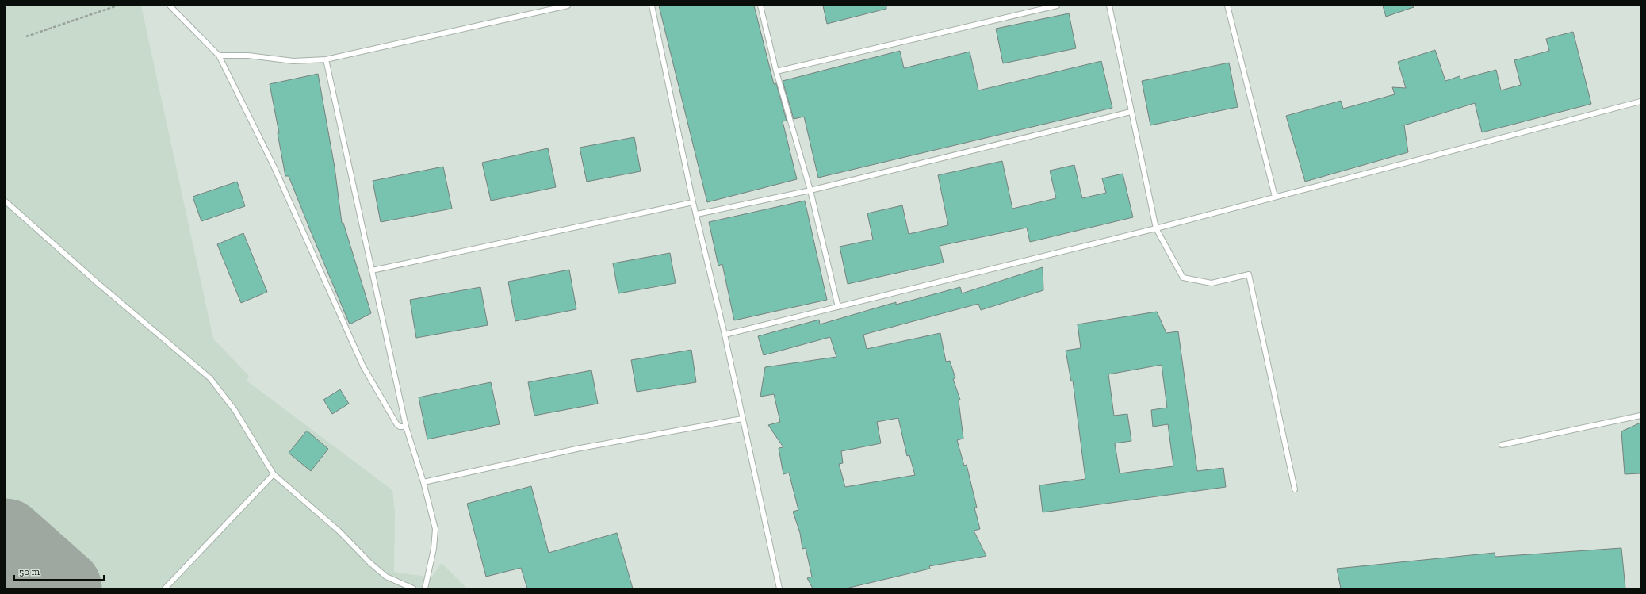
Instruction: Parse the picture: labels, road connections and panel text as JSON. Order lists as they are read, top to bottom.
{
  "scale_bar": "50 m"
}
